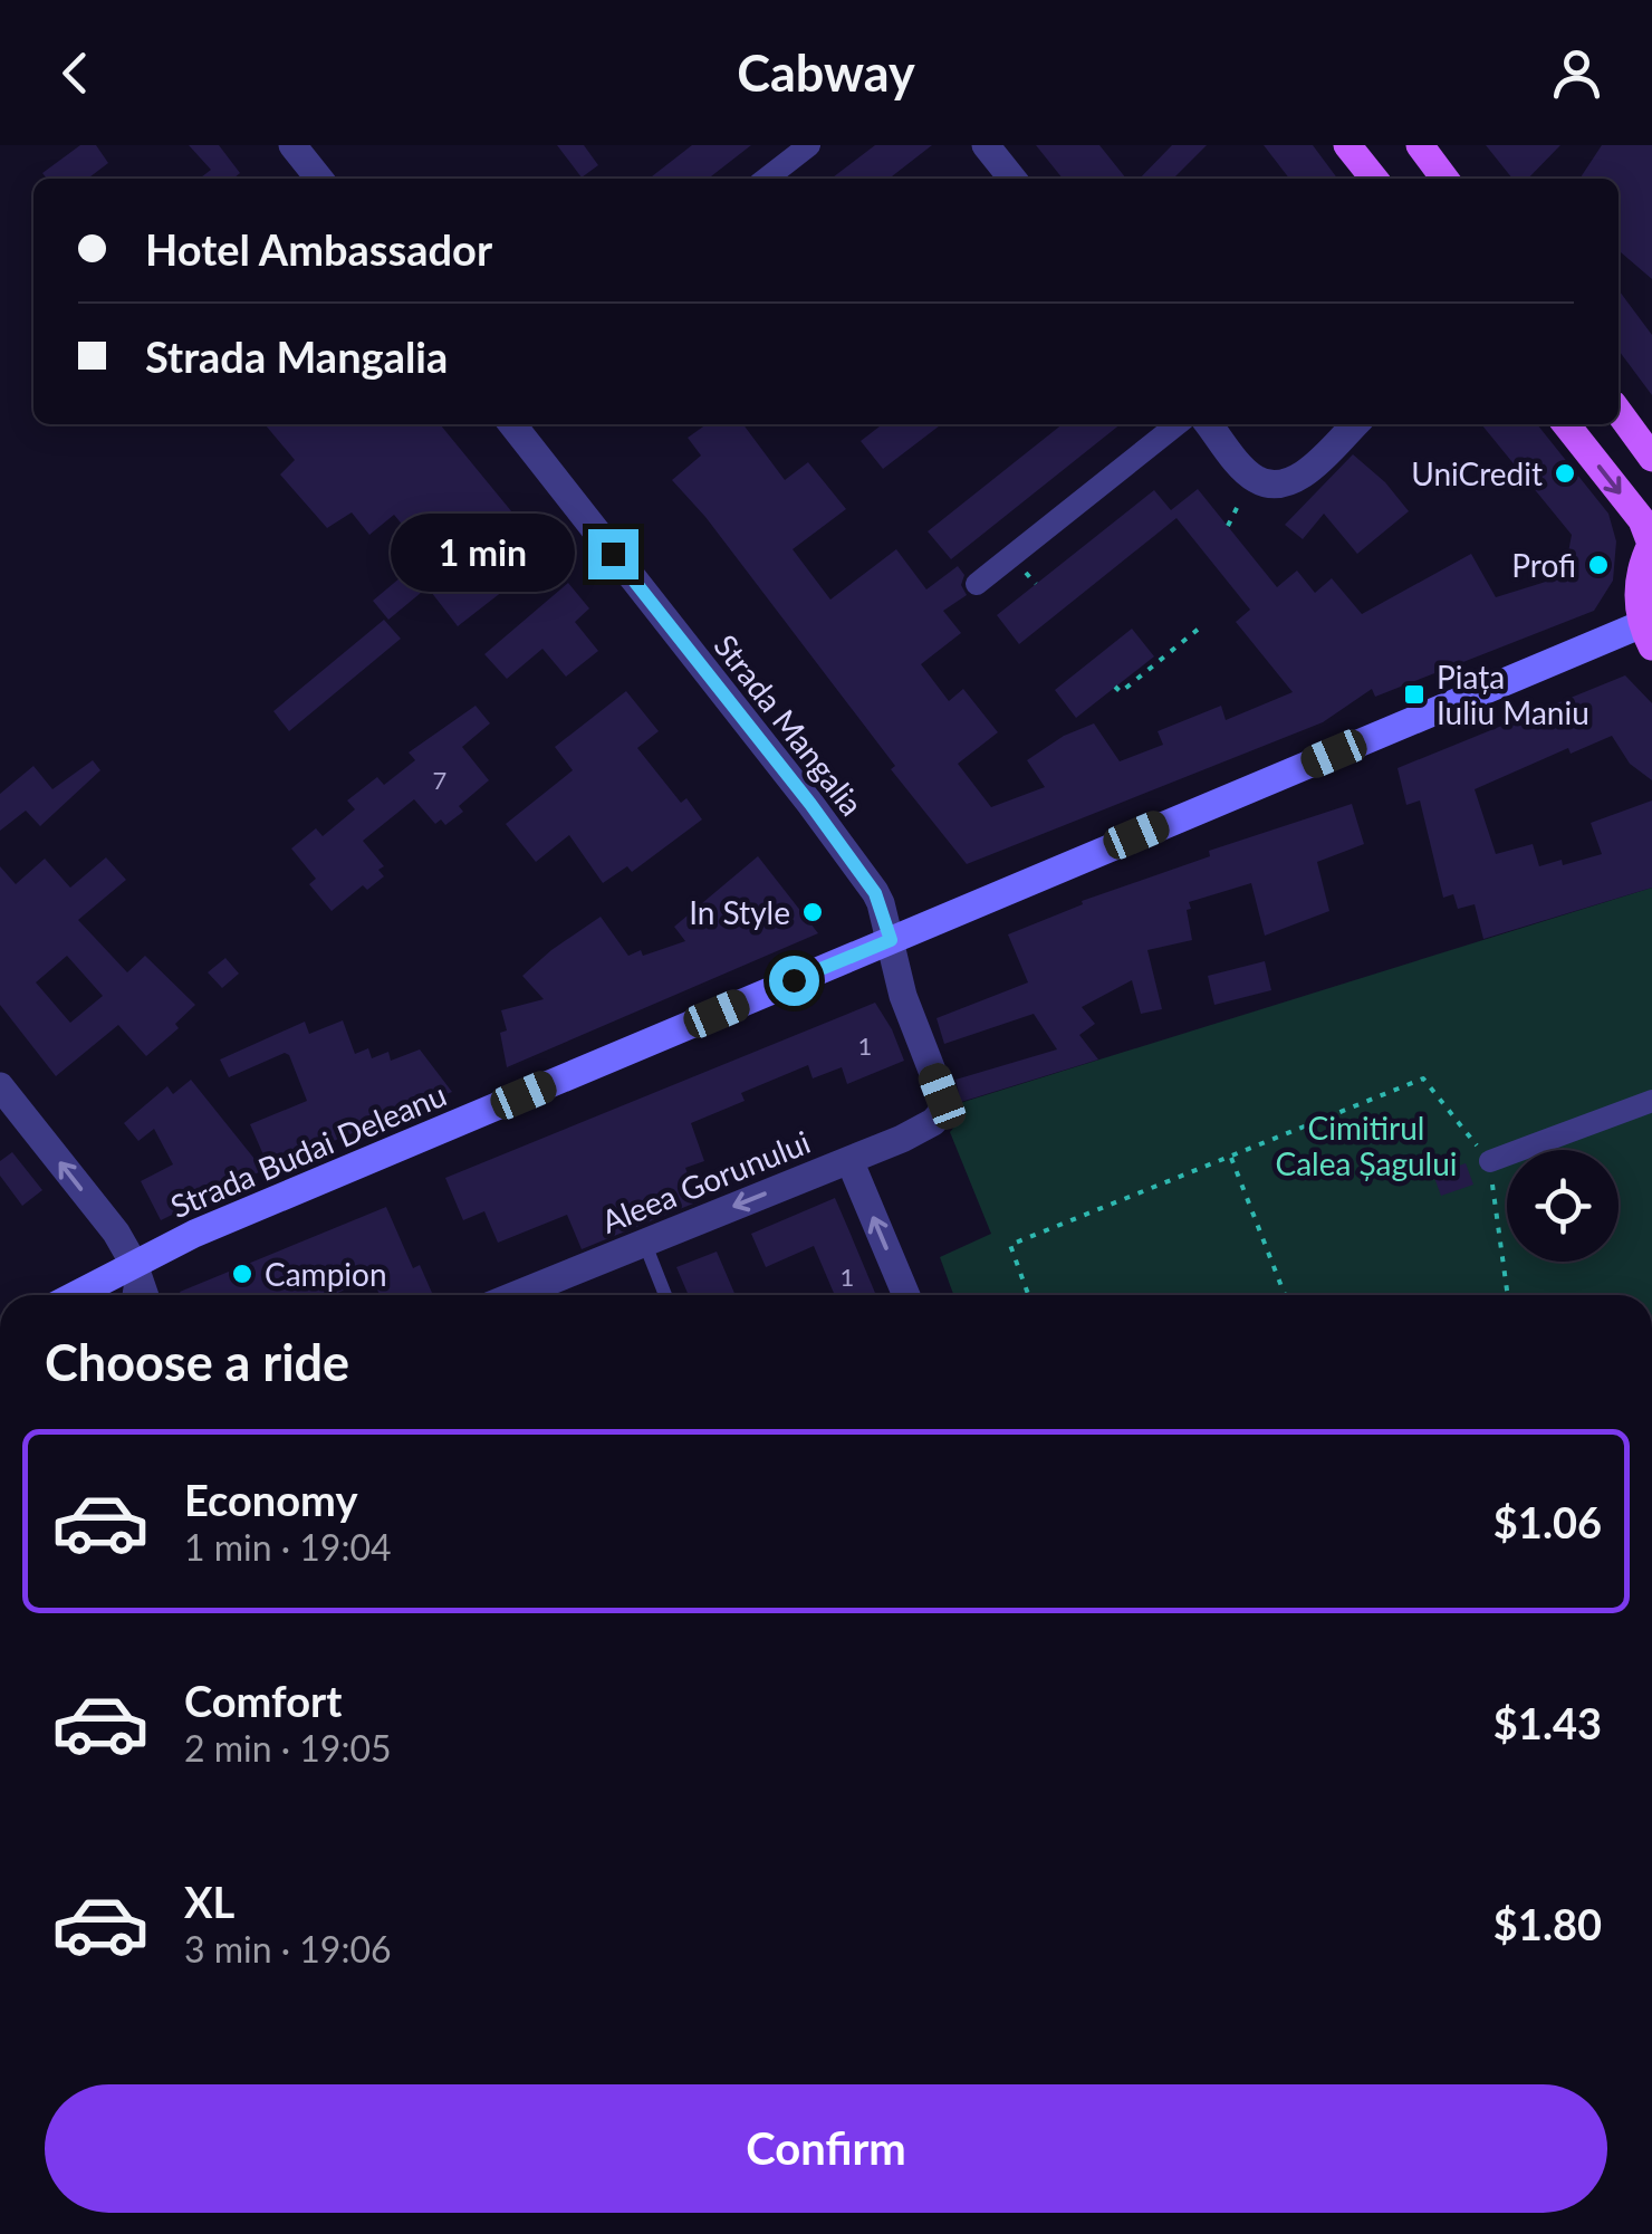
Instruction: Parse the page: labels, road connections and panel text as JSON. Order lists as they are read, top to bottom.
{
  "streets": {
    "main road": ["Strada Budai Deleanu"],
    "street": ["Strada Mangalia", "Aleea Gorunului"]
  },
  "crossings": [
    ["Strada Mangalia", "Strada Budai Deleanu"],
    ["Strada Mangalia", "Aleea Gorunului"]
  ],
  "one_way": ["Aleea Gorunului"],
  "parks": ["Cimitirul Calea Șagului"],
  "places": {
    "other": [
      "UniCredit",
      "Profi",
      "In Style",
      "Campion"
    ],
    "transit": ["Piața Iuliu Maniu"]
  },
  "house_numbers": ["7", "1", "1"],
  "page": {
    "header": "Cabway",
    "banner": ["Hotel Ambassador", "Strada Mangalia"],
    "bubble": "1 min",
    "heading": "Choose a ride",
    "list": [
      {
        "name": "Economy",
        "note": "1 min · 19:04",
        "value": "$1.06"
      },
      {
        "name": "Comfort",
        "note": "2 min · 19:05",
        "value": "$1.43"
      },
      {
        "name": "XL",
        "note": "3 min · 19:06",
        "value": "$1.80"
      }
    ],
    "buttons": "Confirm"
  }
}
